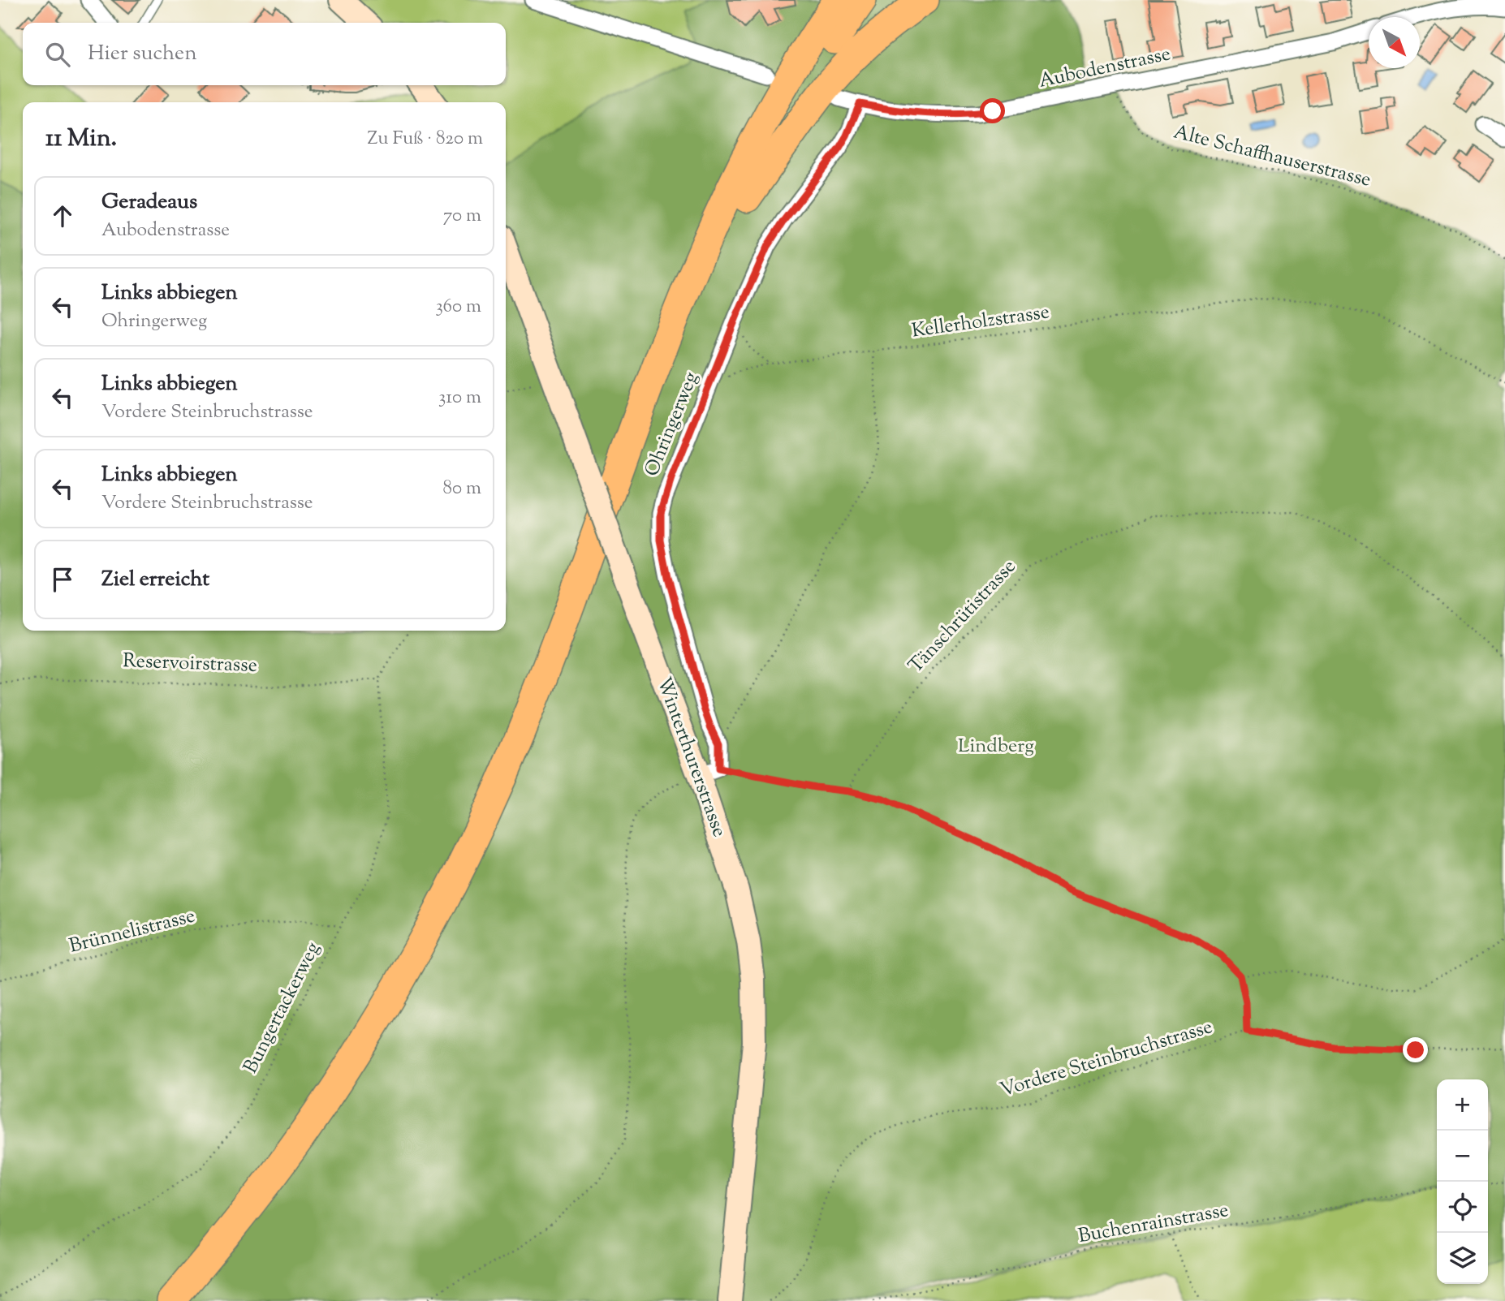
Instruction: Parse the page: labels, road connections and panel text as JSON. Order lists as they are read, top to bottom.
{
  "streets": {
    "main road": ["Winterthurerstrasse"],
    "street": ["Aubodenstrasse", "Ohringerweg"],
    "path": [
      "Alte Schaffhauserstrasse",
      "Kellerholzstrasse",
      "Tänschrütistrasse",
      "Reservoirstrasse",
      "Brünnelistrasse",
      "Bungertackerweg",
      "Vordere Steinbruchstrasse",
      "Buchenrainstrasse"
    ]
  },
  "crossings": [
    ["Aubodenstrasse", "Alte Schaffhauserstrasse"],
    ["Aubodenstrasse", "Ohringerweg"],
    ["Kellerholzstrasse", "Ohringerweg"],
    ["Ohringerweg", "Winterthurerstrasse"],
    ["Reservoirstrasse", "Bungertackerweg"],
    ["Brünnelistrasse", "Bungertackerweg"]
  ],
  "parks": ["Lindberg"],
  "north": "bottom right",
  "page": {
    "search": "Hier suchen",
    "heading": ["11 Min.", "Zu Fuß · 820 m"],
    "list": [
      ["Geradeaus", "Aubodenstrasse", "70 m"],
      ["Links abbiegen", "Ohringerweg", "360 m"],
      ["Links abbiegen", "Vordere Steinbruchstrasse", "310 m"],
      ["Links abbiegen", "Vordere Steinbruchstrasse", "80 m"],
      "Ziel erreicht"
    ],
    "map_buttons": ["+", "−"]
  }
}
